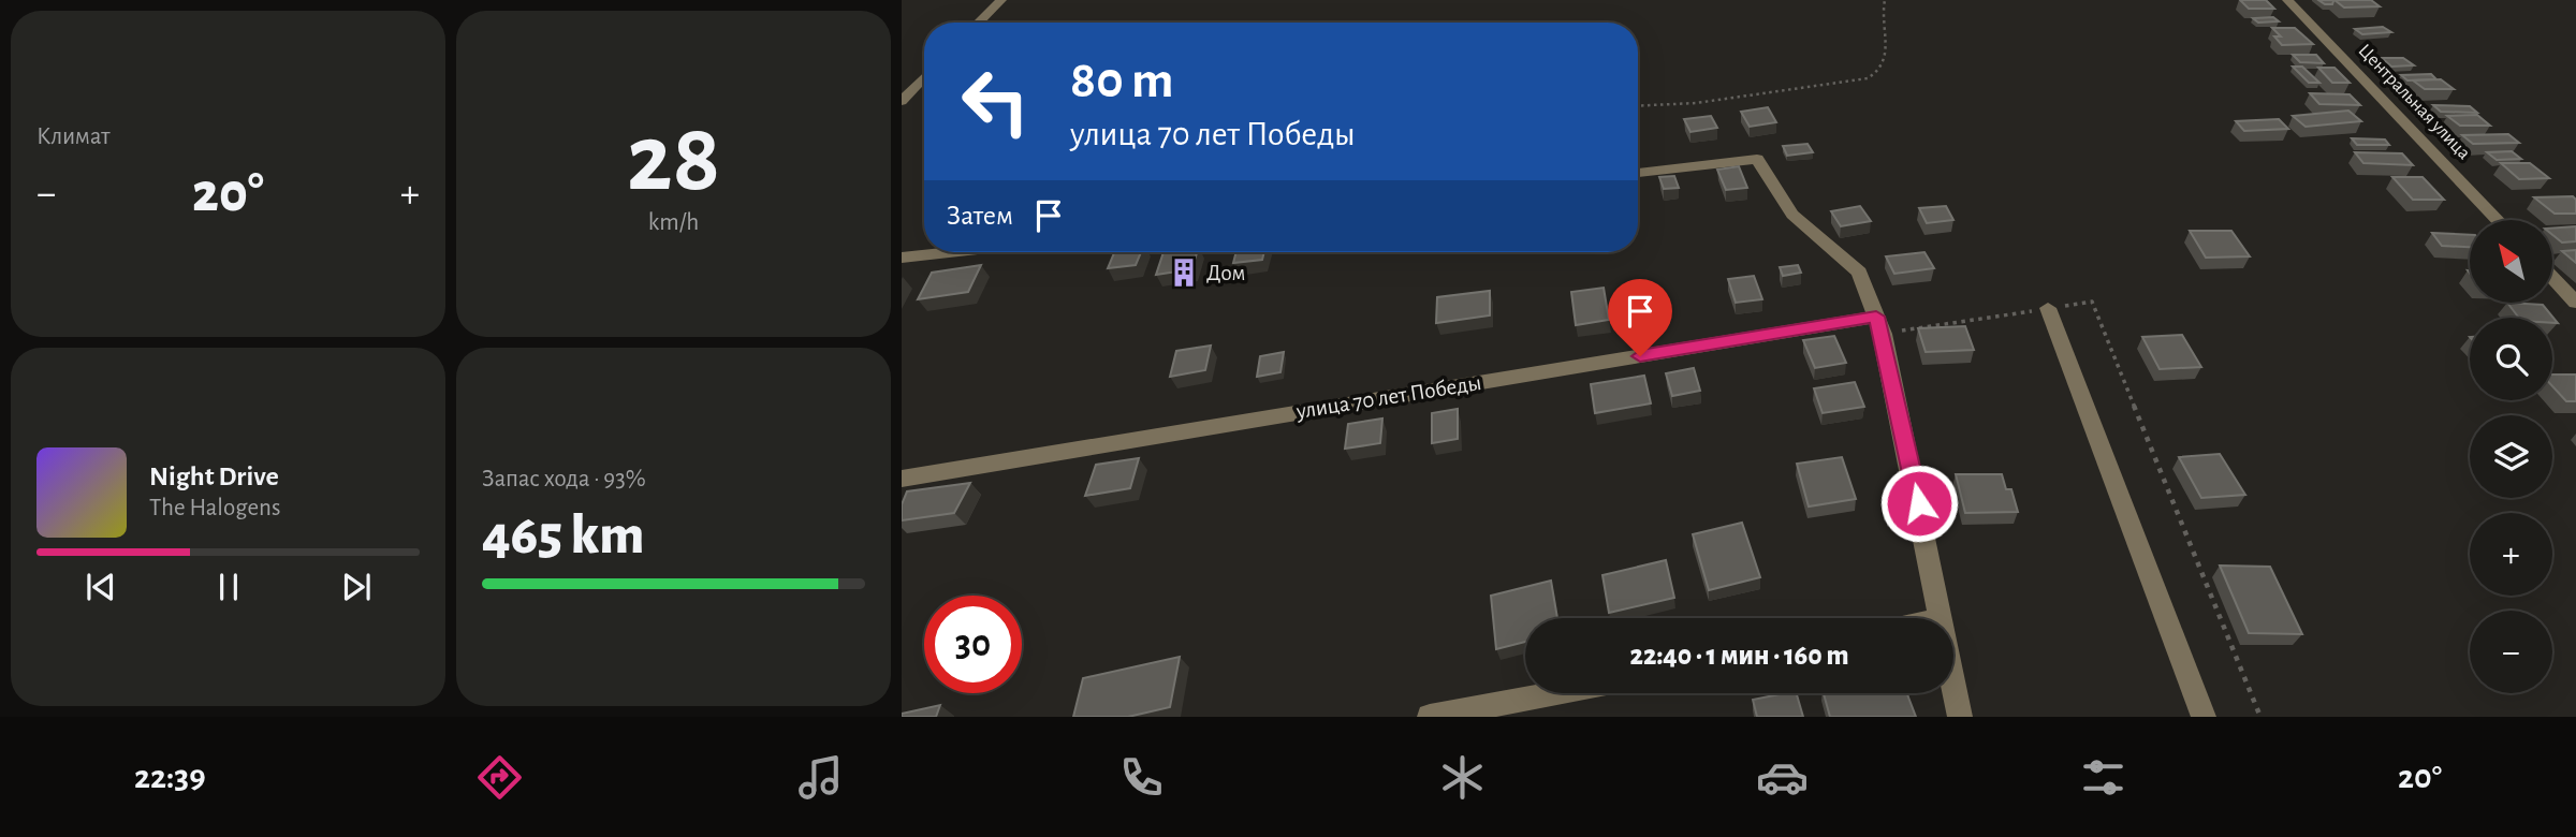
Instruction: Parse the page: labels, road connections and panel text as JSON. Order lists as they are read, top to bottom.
{
  "streets": {
    "street": ["Центральная улица", "улица 70 лет Победы"]
  },
  "places": {
    "building": ["Дом"]
  },
  "north": "top left",
  "page": {
    "tile": [
      "Климат",
      ["28", "km/h"],
      ["Запас хода · 93%", "465 km"]
    ],
    "turn": ["80 m", "улица 70 лет Победы"],
    "heat": ["−", "20°", "+"],
    "then": "Затем",
    "map_buttons": ["+", "−"],
    "song": ["Night Drive", "The Halogens"],
    "limit": "30",
    "trip": "22:40 · 1 мин · 160 m",
    "tabs": ["22:39", "20°"]
  }
}
